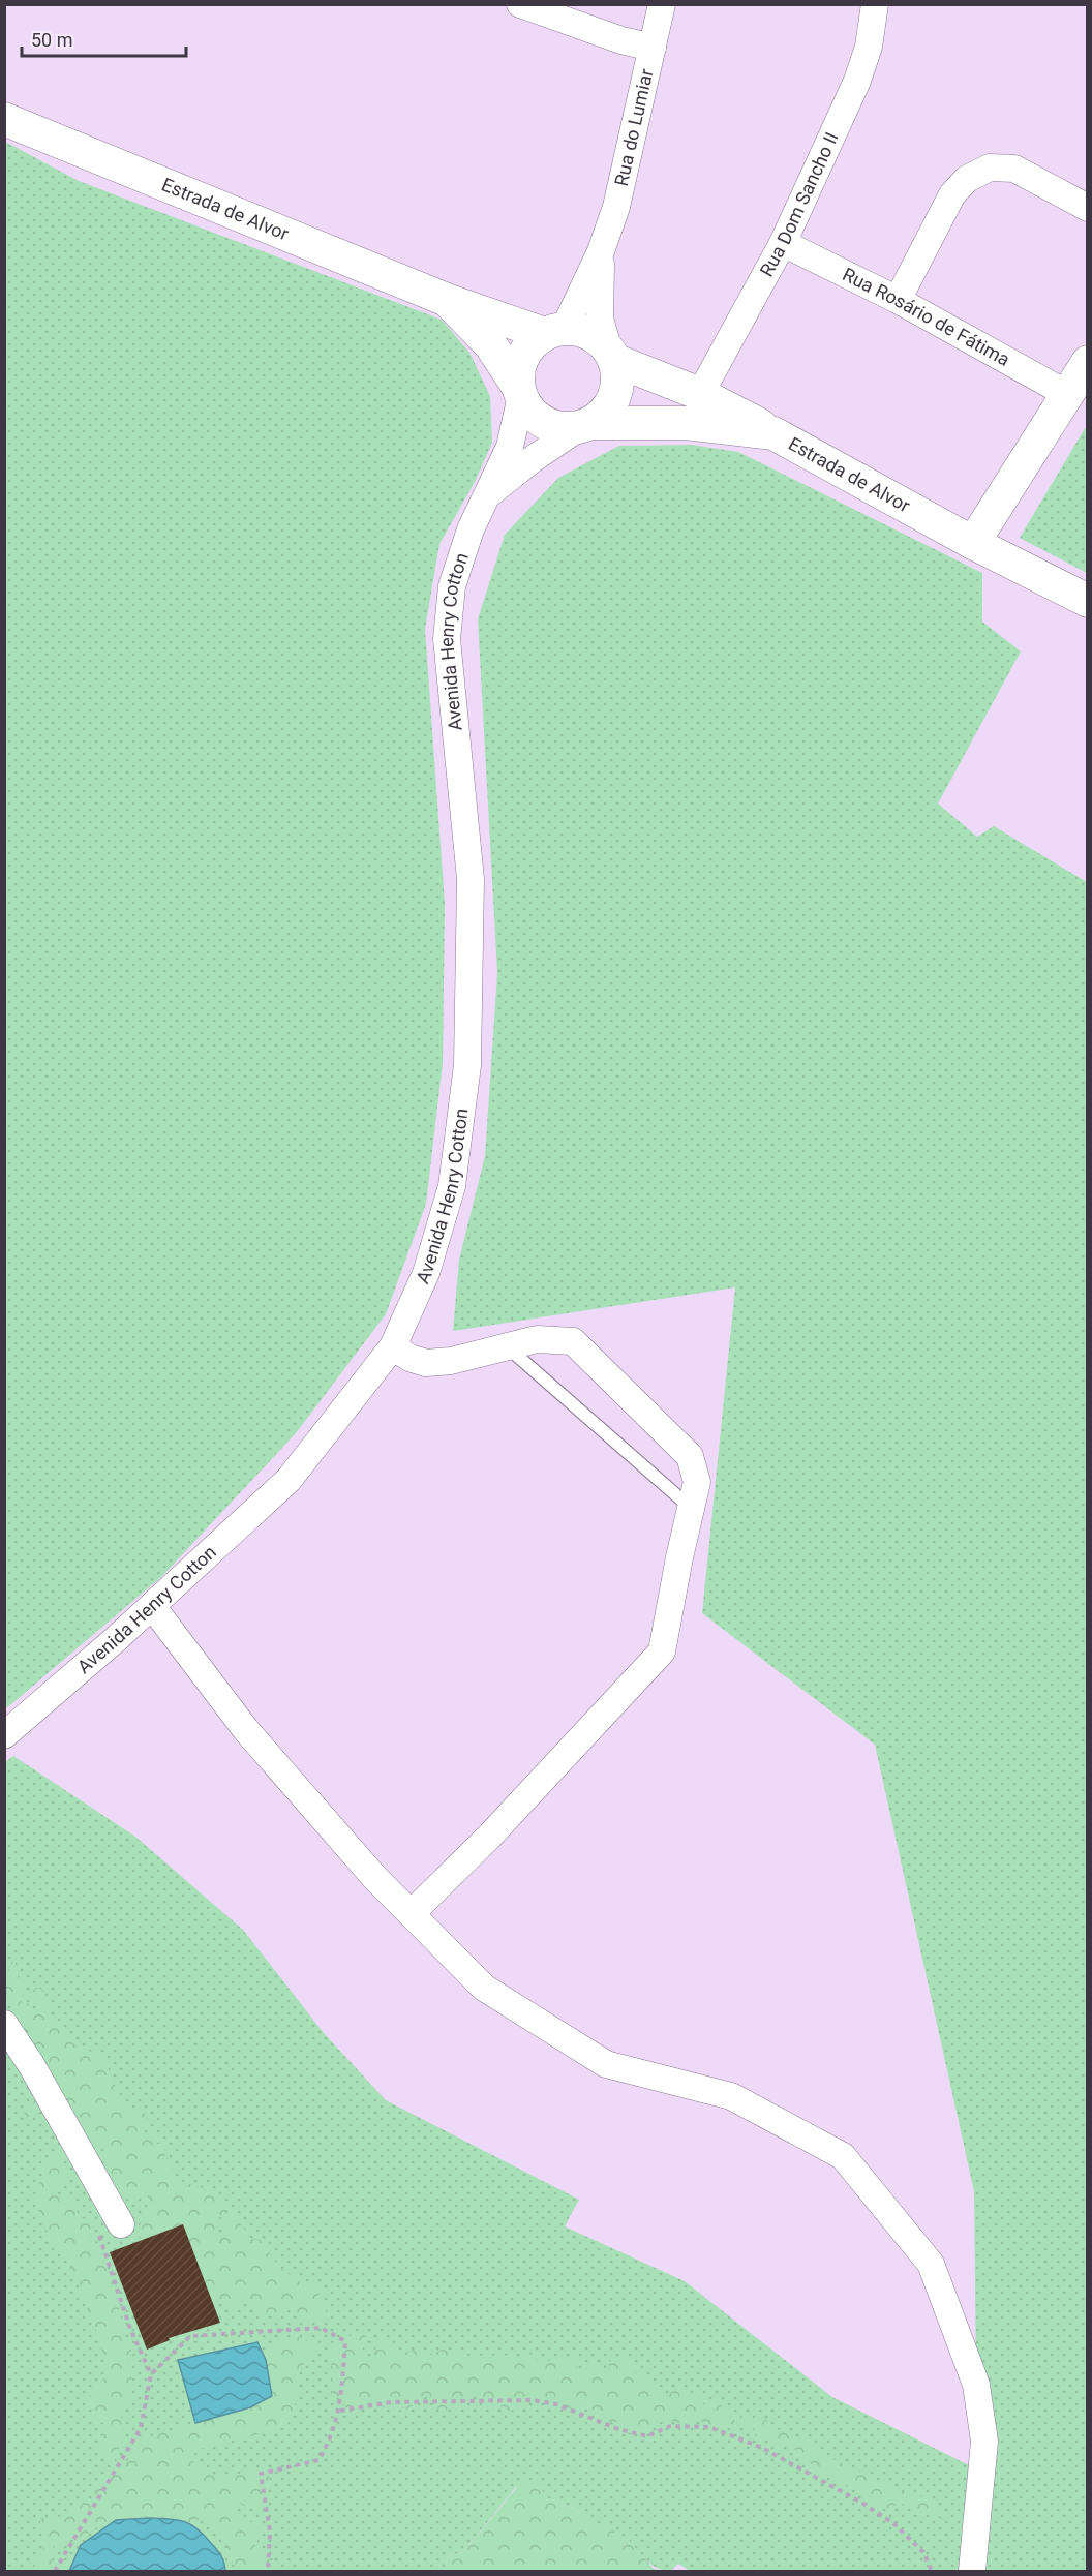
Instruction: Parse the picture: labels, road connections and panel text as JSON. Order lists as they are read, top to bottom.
{
  "streets": {
    "street": [
      "Rua do Lumiar",
      "Rua Dom Sancho II",
      "Estrada de Alvor",
      "Rua Rosário de Fátima",
      "Avenida Henry Cotton"
    ]
  },
  "crossings": [
    ["Rua Dom Sancho II", "Estrada de Alvor"],
    ["Rua Dom Sancho II", "Rua Rosário de Fátima"],
    ["Estrada de Alvor", "Avenida Henry Cotton"]
  ],
  "scale_bar": "50 m"
}
